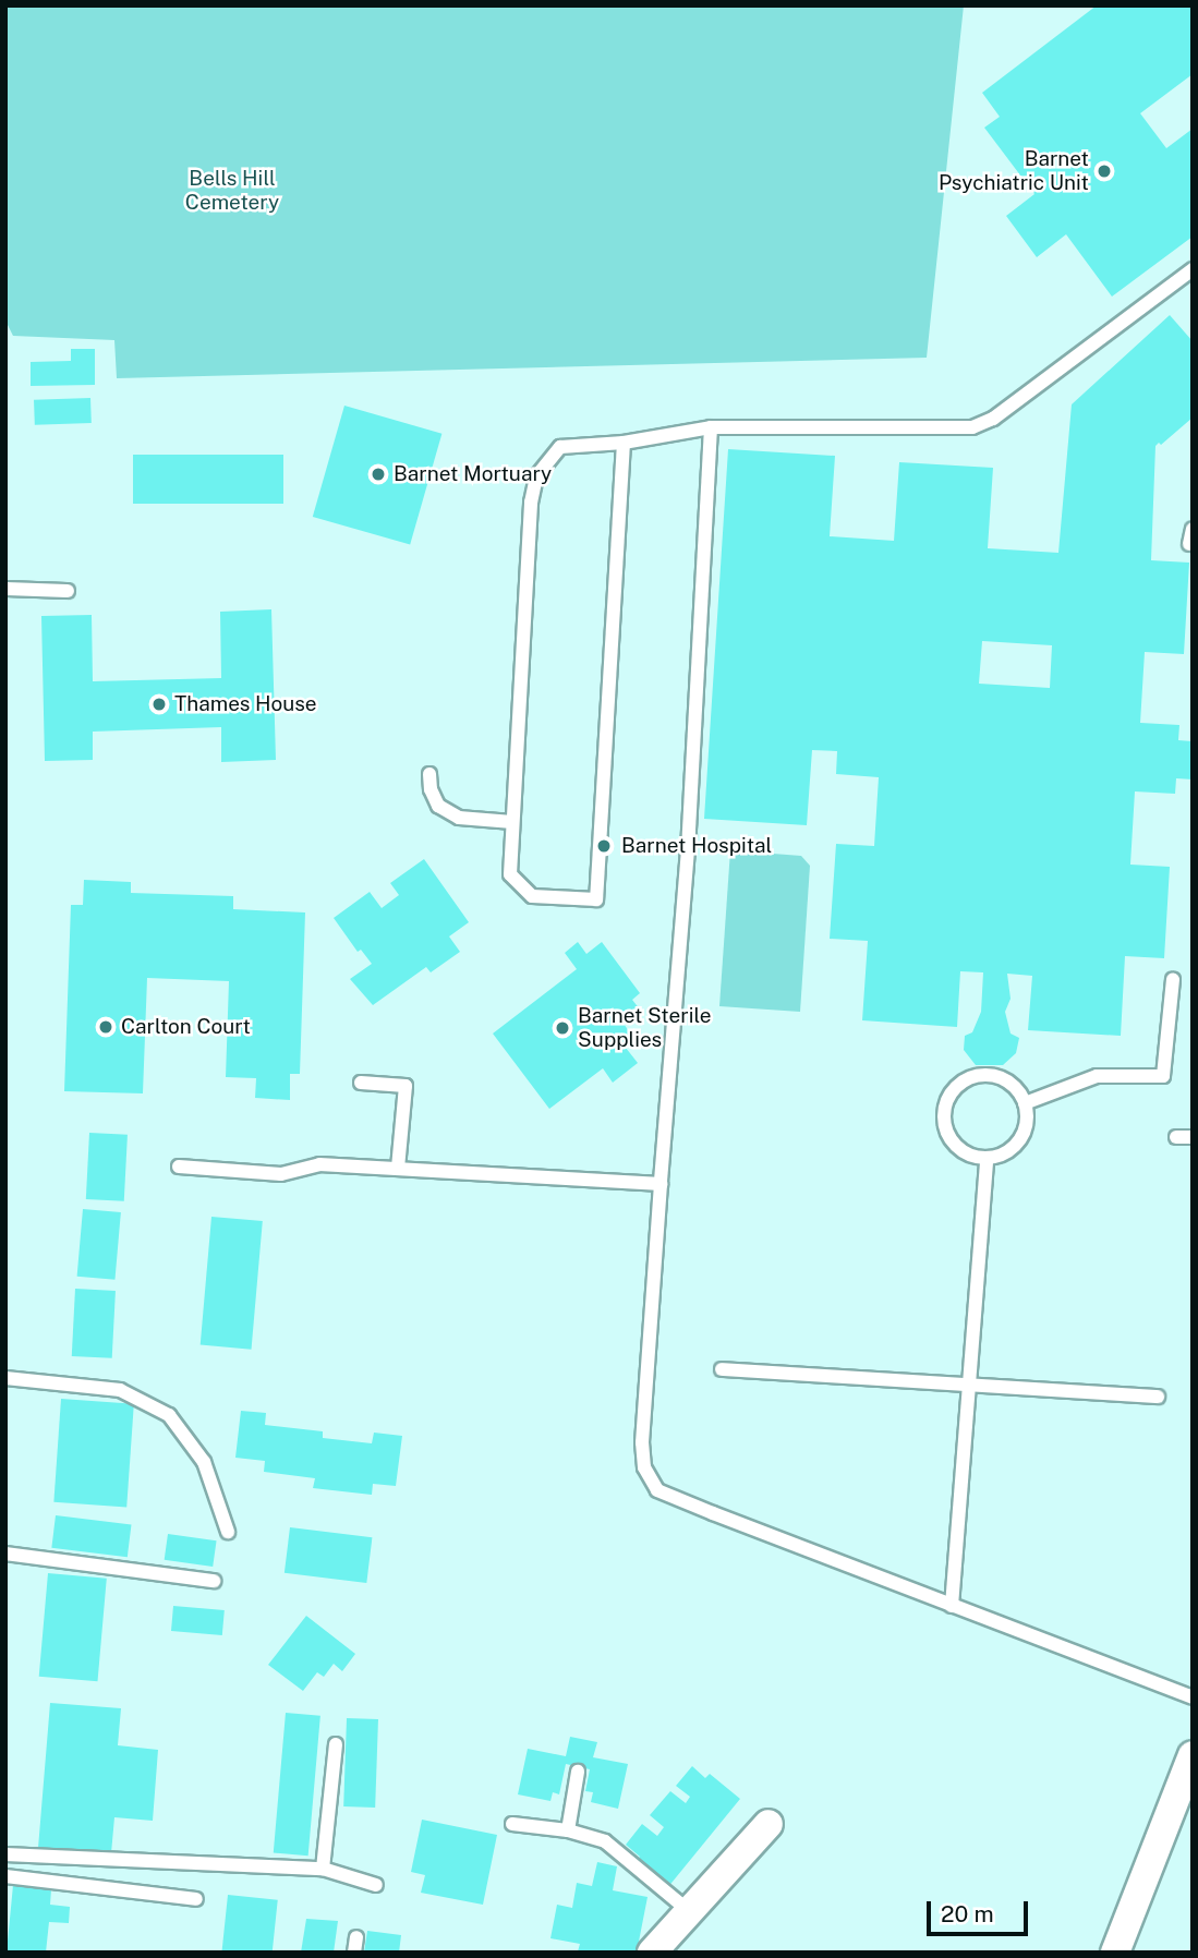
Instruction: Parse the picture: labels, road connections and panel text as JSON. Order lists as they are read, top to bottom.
{
  "parks": ["Bells Hill Cemetery"],
  "places": [
    "Barnet Psychiatric Unit",
    "Barnet Mortuary",
    "Thames House",
    "Barnet Hospital",
    "Carlton Court",
    "Barnet Sterile Supplies"
  ],
  "scale_bar": "20 m"
}
